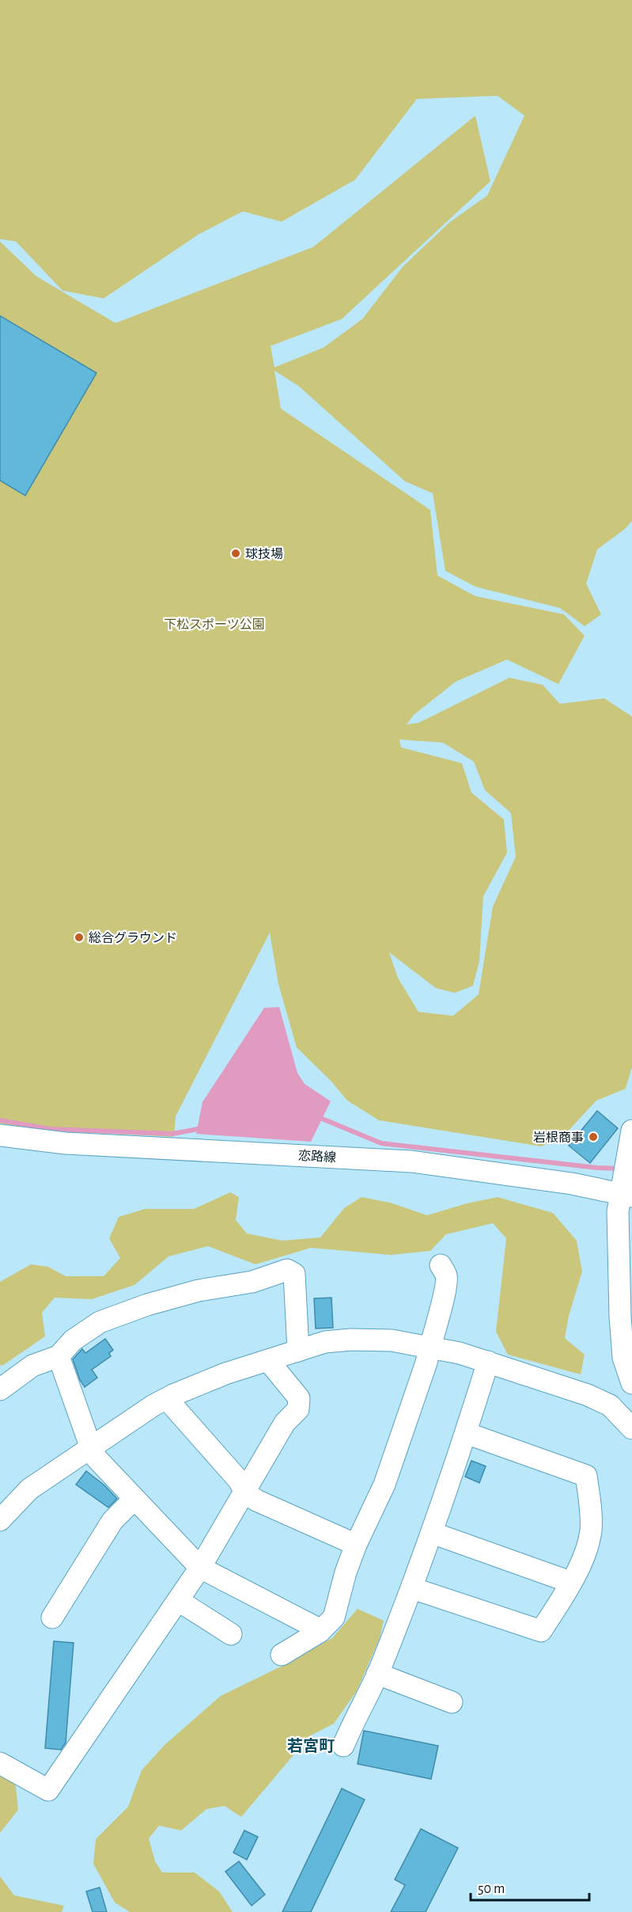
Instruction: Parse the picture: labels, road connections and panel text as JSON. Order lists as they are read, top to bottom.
{
  "streets": {
    "street": ["恋路線"]
  },
  "districts": ["若宮町"],
  "parks": ["下松スポーツ公園"],
  "places": ["球技場", "総合グラウンド", "岩根商事"],
  "scale_bar": "50 m"
}
